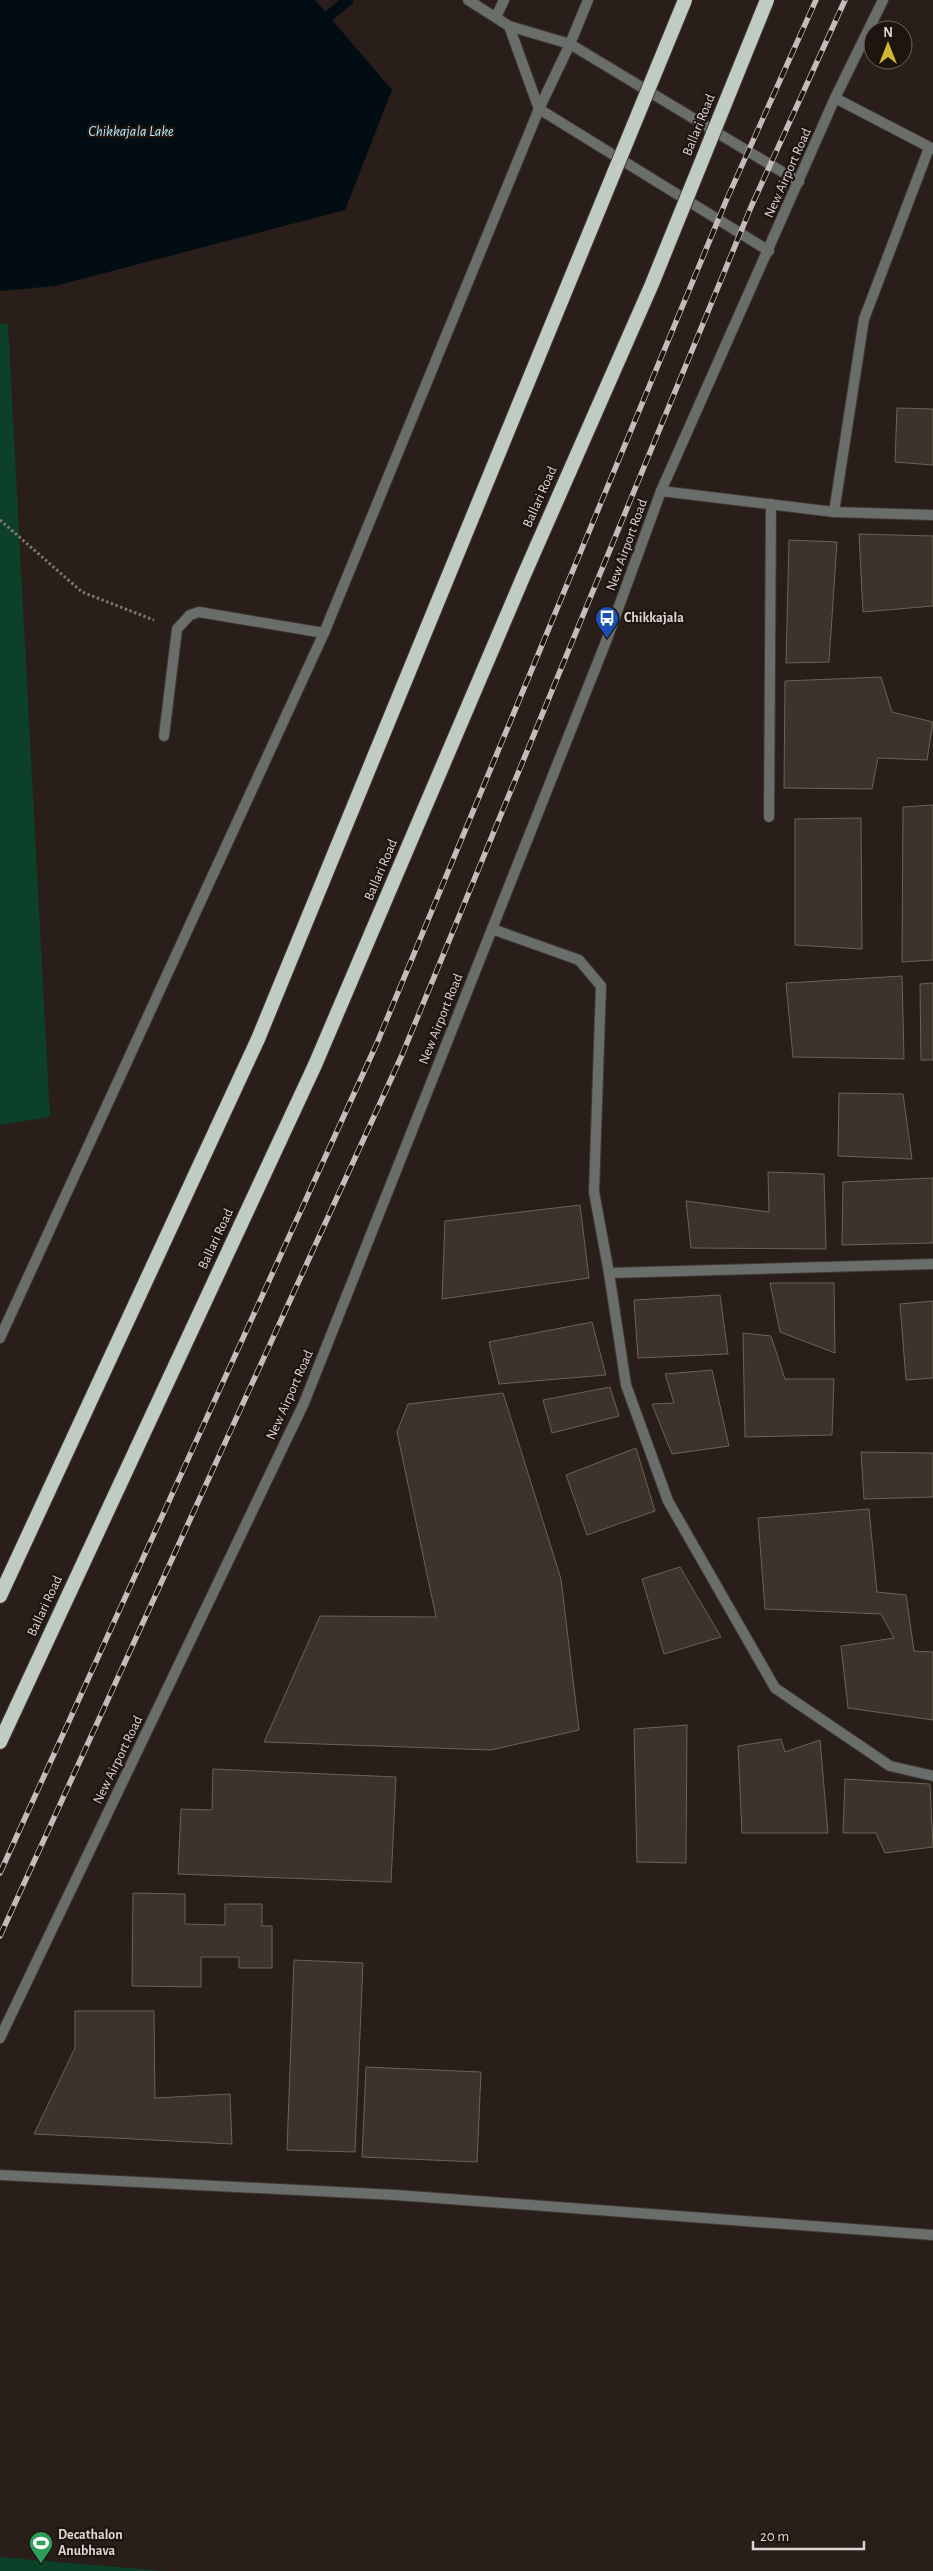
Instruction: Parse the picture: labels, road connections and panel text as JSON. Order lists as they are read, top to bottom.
{
  "streets": {
    "highway": ["Ballari Road"],
    "street": ["New Airport Road"]
  },
  "water": ["Chikkajala Lake"],
  "places": {
    "bus stop": ["Chikkajala"],
    "sports": ["Decathalon Anubhava"]
  },
  "scale_bar": "20 m",
  "north": "top"
}
